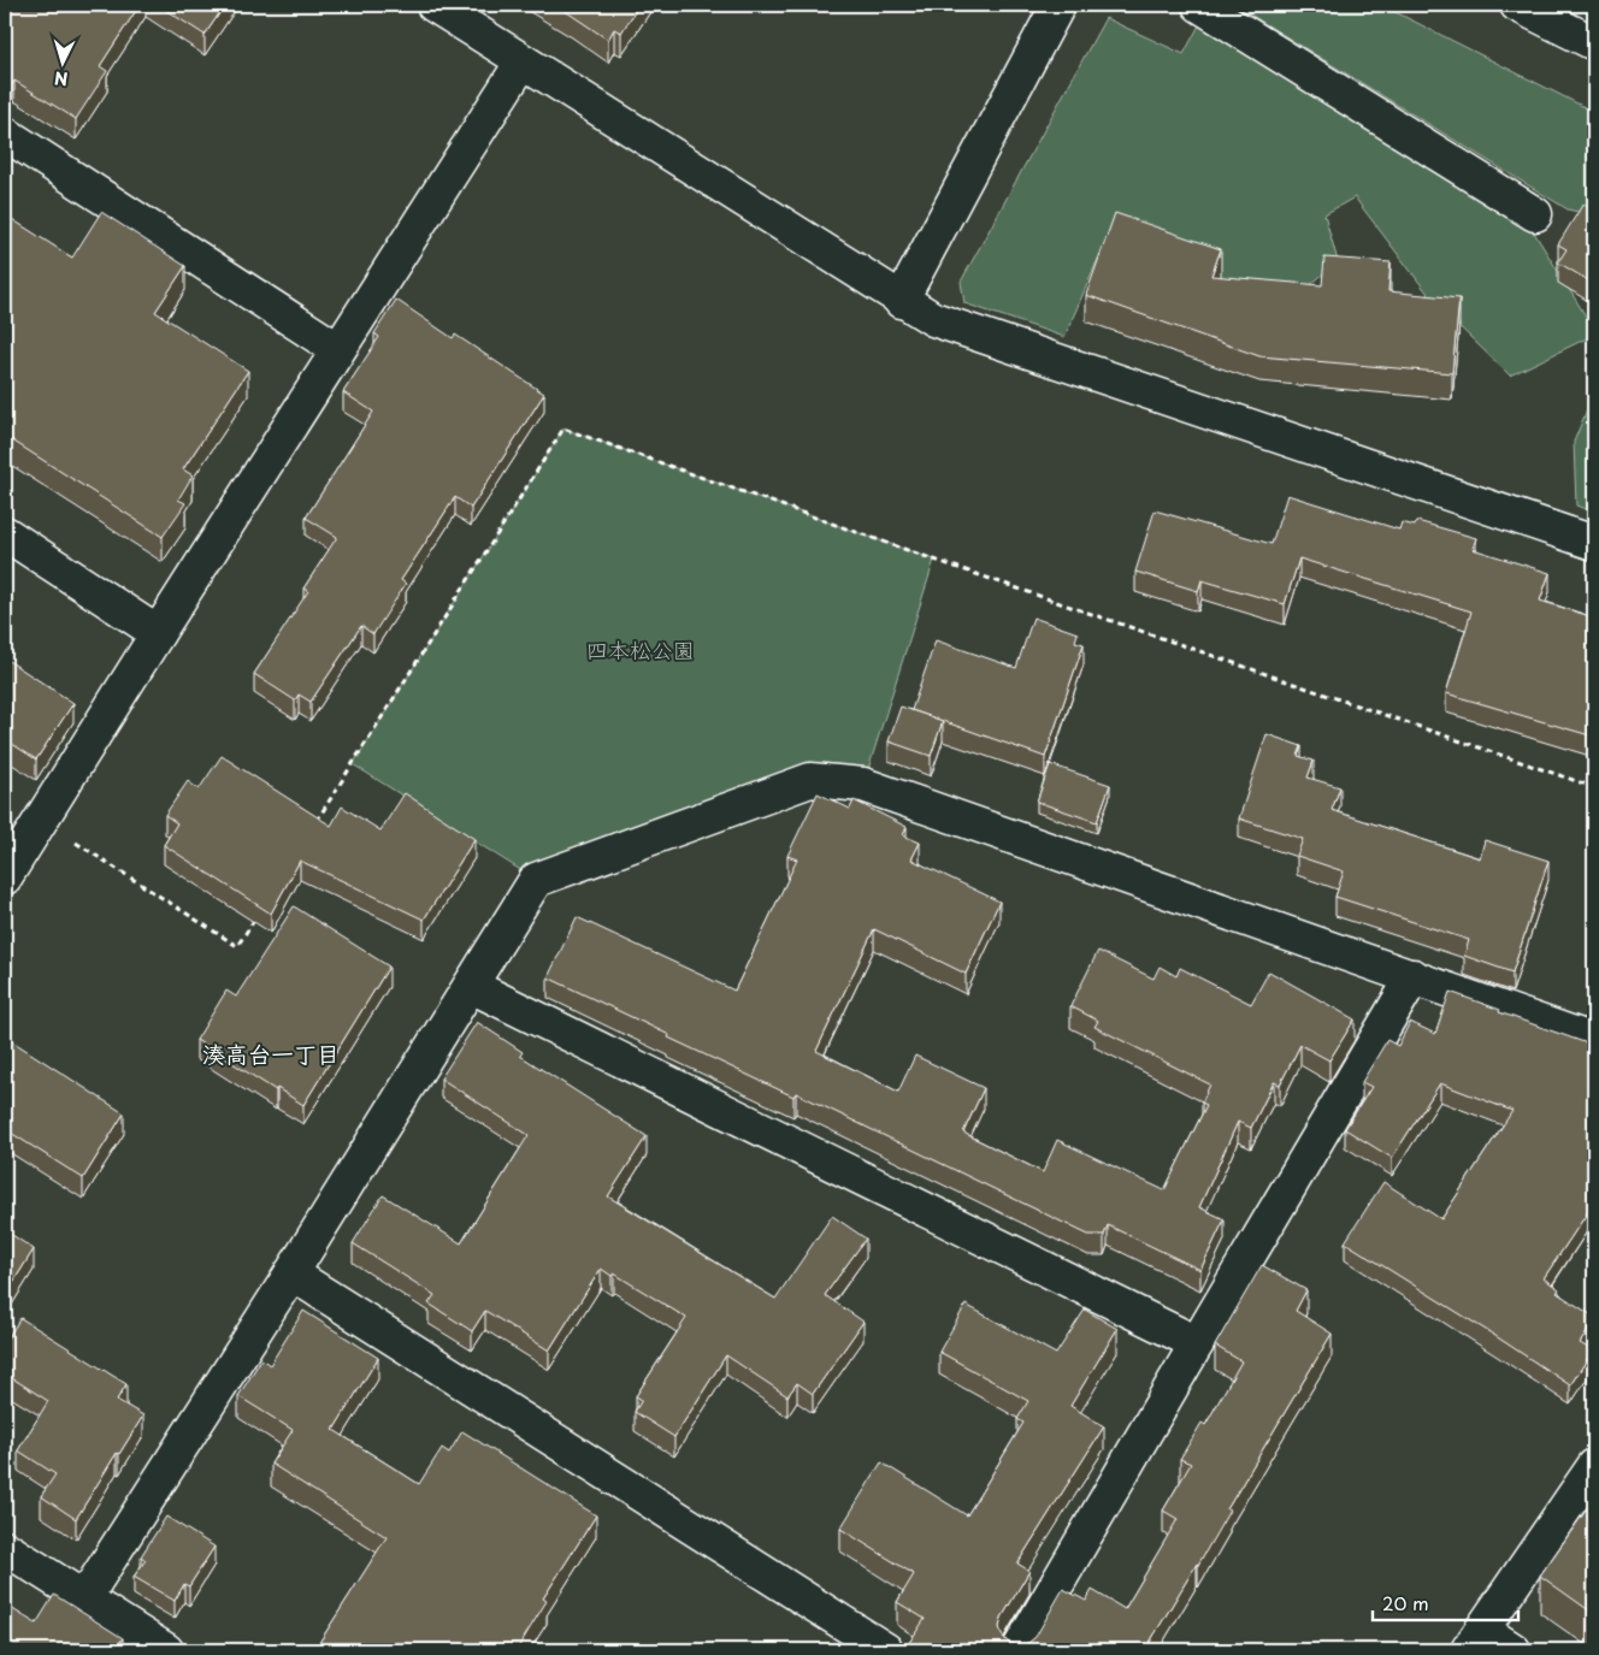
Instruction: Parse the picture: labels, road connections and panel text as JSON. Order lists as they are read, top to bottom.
{
  "districts": ["湊高台一丁目"],
  "parks": ["四本松公園"],
  "scale_bar": "20 m",
  "north": "bottom"
}
